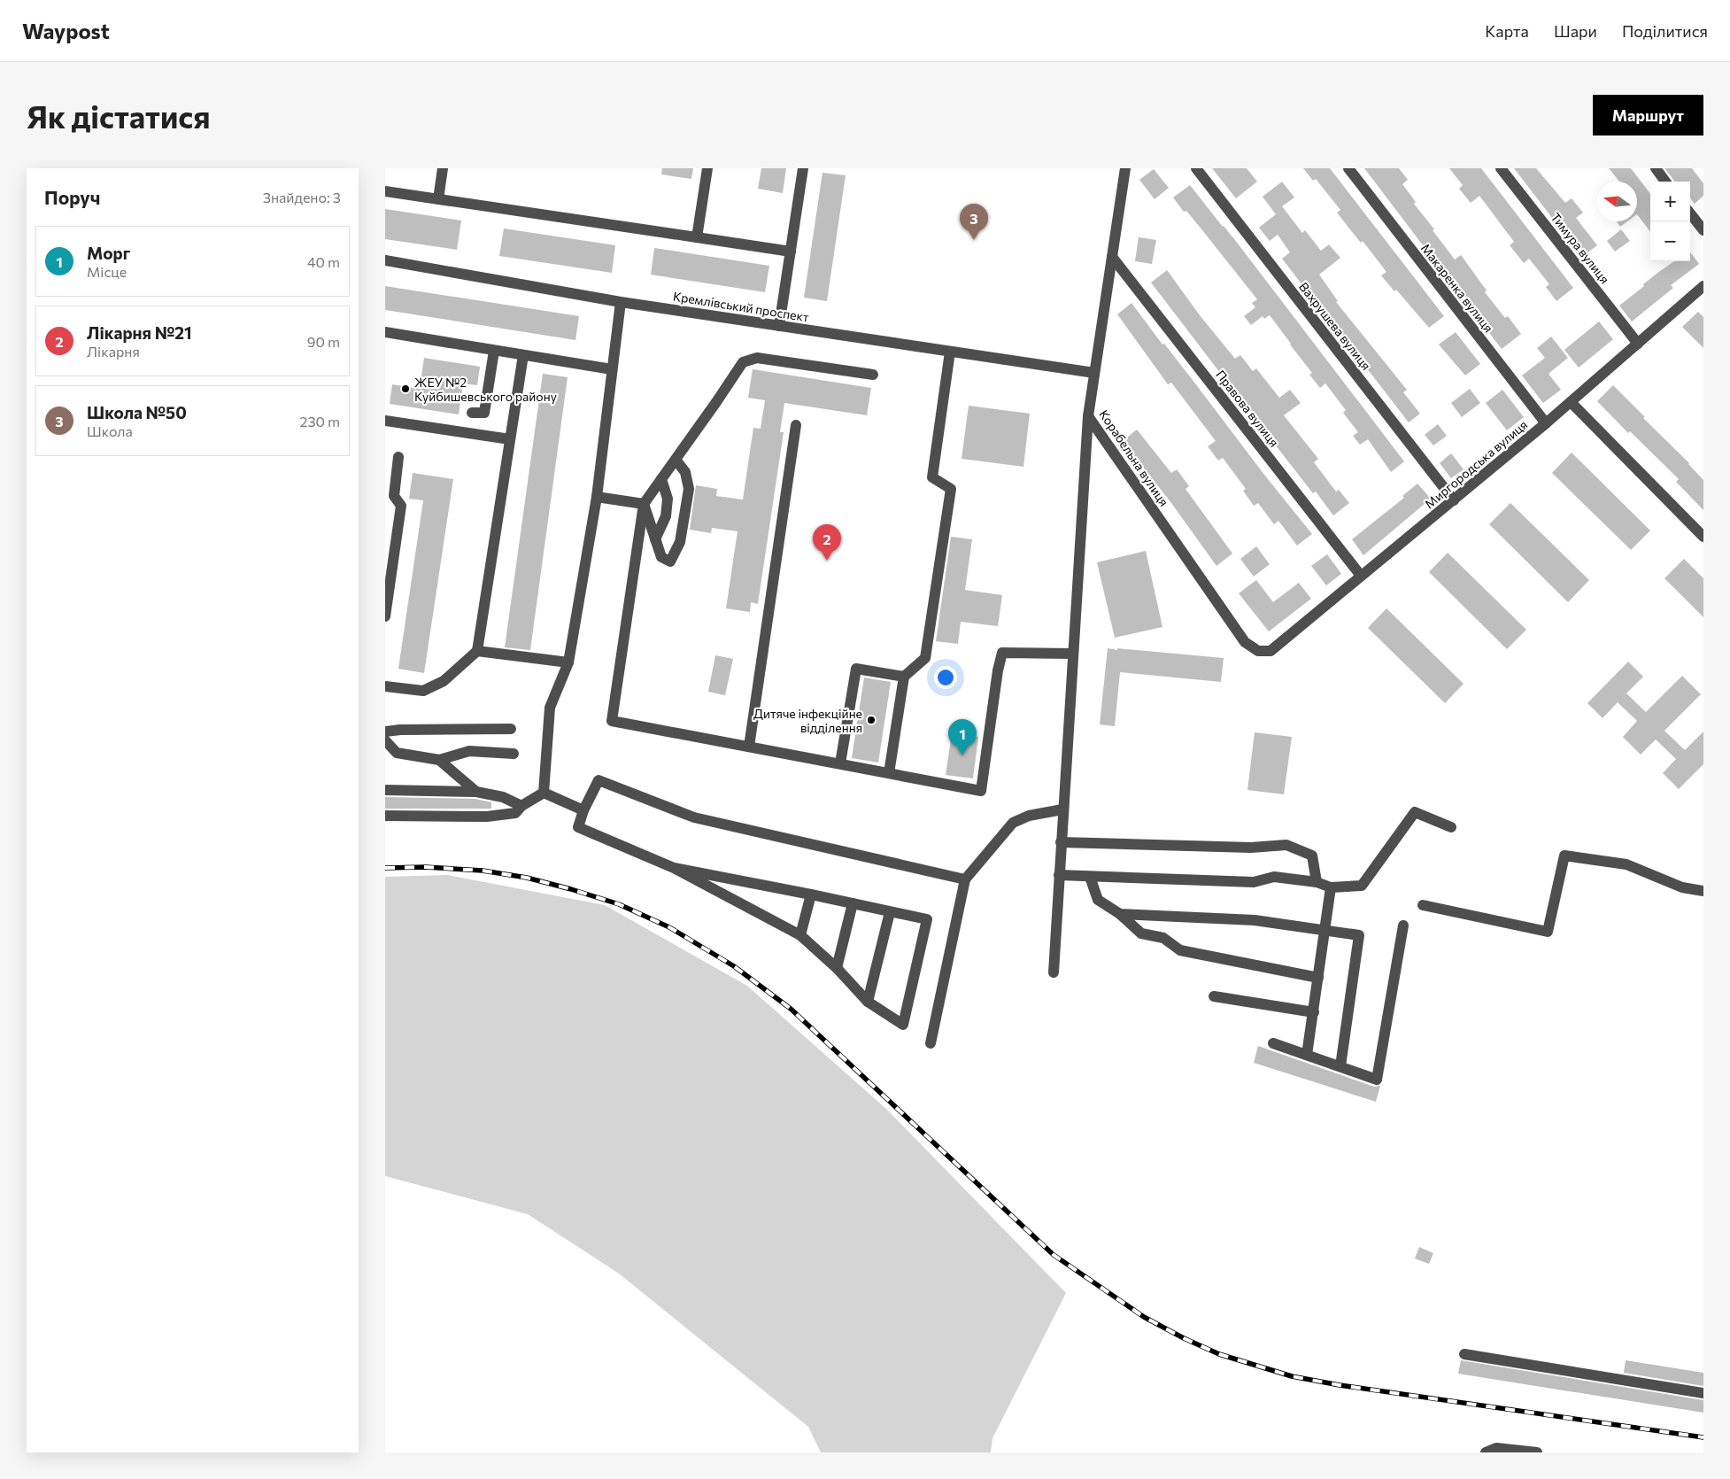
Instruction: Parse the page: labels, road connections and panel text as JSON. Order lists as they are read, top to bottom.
{
  "streets": {
    "street": [
      "Тимура вулиця",
      "Макаренка вулиця",
      "Кремлівський проспект",
      "Вахрушева вулиця",
      "Правова вулиця",
      "Корабельна вулиця",
      "Миргородська вулиця"
    ]
  },
  "crossings": [
    ["Тимура вулиця", "Миргородська вулиця"],
    ["Макаренка вулиця", "Миргородська вулиця"],
    ["Кремлівський проспект", "Корабельна вулиця"],
    ["Вахрушева вулиця", "Миргородська вулиця"],
    ["Правова вулиця", "Корабельна вулиця"],
    ["Правова вулиця", "Миргородська вулиця"],
    ["Корабельна вулиця", "Миргородська вулиця"]
  ],
  "places": ["ЖЕУ №2 Куйбишевського району", "Дитяче інфекційне відділення"],
  "north": "left",
  "page": {
    "header": "Waypost",
    "nav": ["Карта", "Шари", "Поділитися"],
    "buttons": "Маршрут",
    "title": "Як дістатися",
    "heading": ["Поруч", "Знайдено: 3"],
    "map_buttons": ["+", "−"],
    "pins": ["3", "2", "1"],
    "list": [
      {
        "mark": "1",
        "name": "Морг",
        "note": "Місце",
        "value": "40 m"
      },
      {
        "mark": "2",
        "name": "Лікарня №21",
        "note": "Лікарня",
        "value": "90 m"
      },
      {
        "mark": "3",
        "name": "Школа №50",
        "note": "Школа",
        "value": "230 m"
      }
    ]
  }
}
